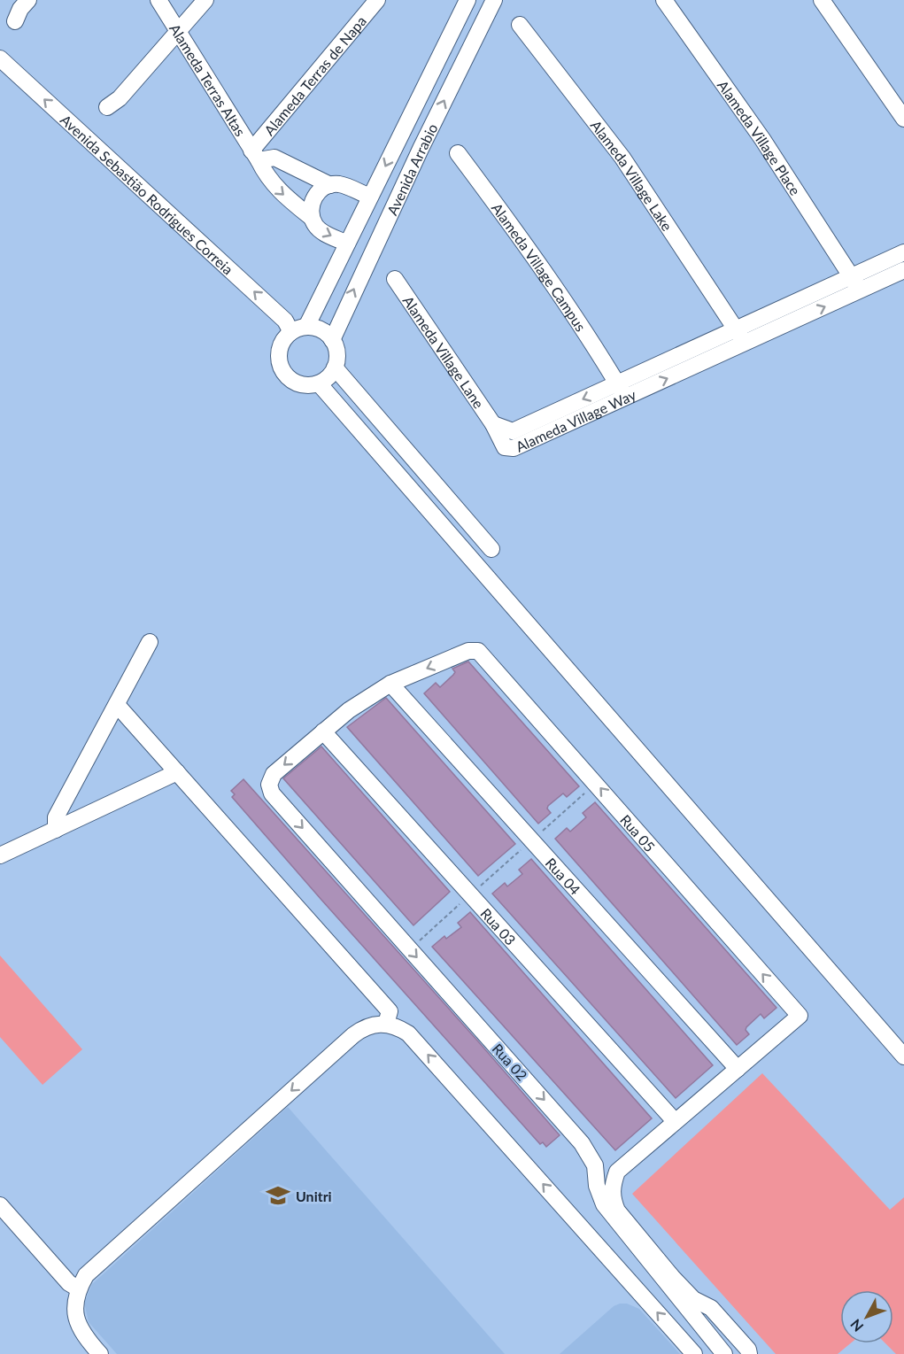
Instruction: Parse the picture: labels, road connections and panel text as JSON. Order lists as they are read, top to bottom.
{
  "streets": {
    "street": [
      "Alameda Terras de Napa",
      "Alameda Terras Altas",
      "Alameda Village Place",
      "Avenida Arrabio",
      "Alameda Village Lake",
      "Avenida Sebastião Rodrigues Correia",
      "Alameda Village Campus",
      "Alameda Village Lane",
      "Alameda Village Way",
      "Rua 05",
      "Rua 04",
      "Rua 03",
      "Rua 02"
    ]
  },
  "crossings": [
    ["Alameda Terras de Napa", "Alameda Terras Altas"],
    ["Alameda Terras Altas", "Avenida Arrabio"],
    ["Alameda Village Place", "Alameda Village Way"],
    ["Avenida Arrabio", "Avenida Sebastião Rodrigues Correia"],
    ["Alameda Village Lake", "Alameda Village Way"],
    ["Alameda Village Campus", "Alameda Village Way"],
    ["Alameda Village Lane", "Alameda Village Way"],
    ["Rua 05", "Rua 04"],
    ["Rua 03", "Rua 02"]
  ],
  "places": {
    "school or university": ["Unitri"]
  },
  "north": "bottom left"
}
